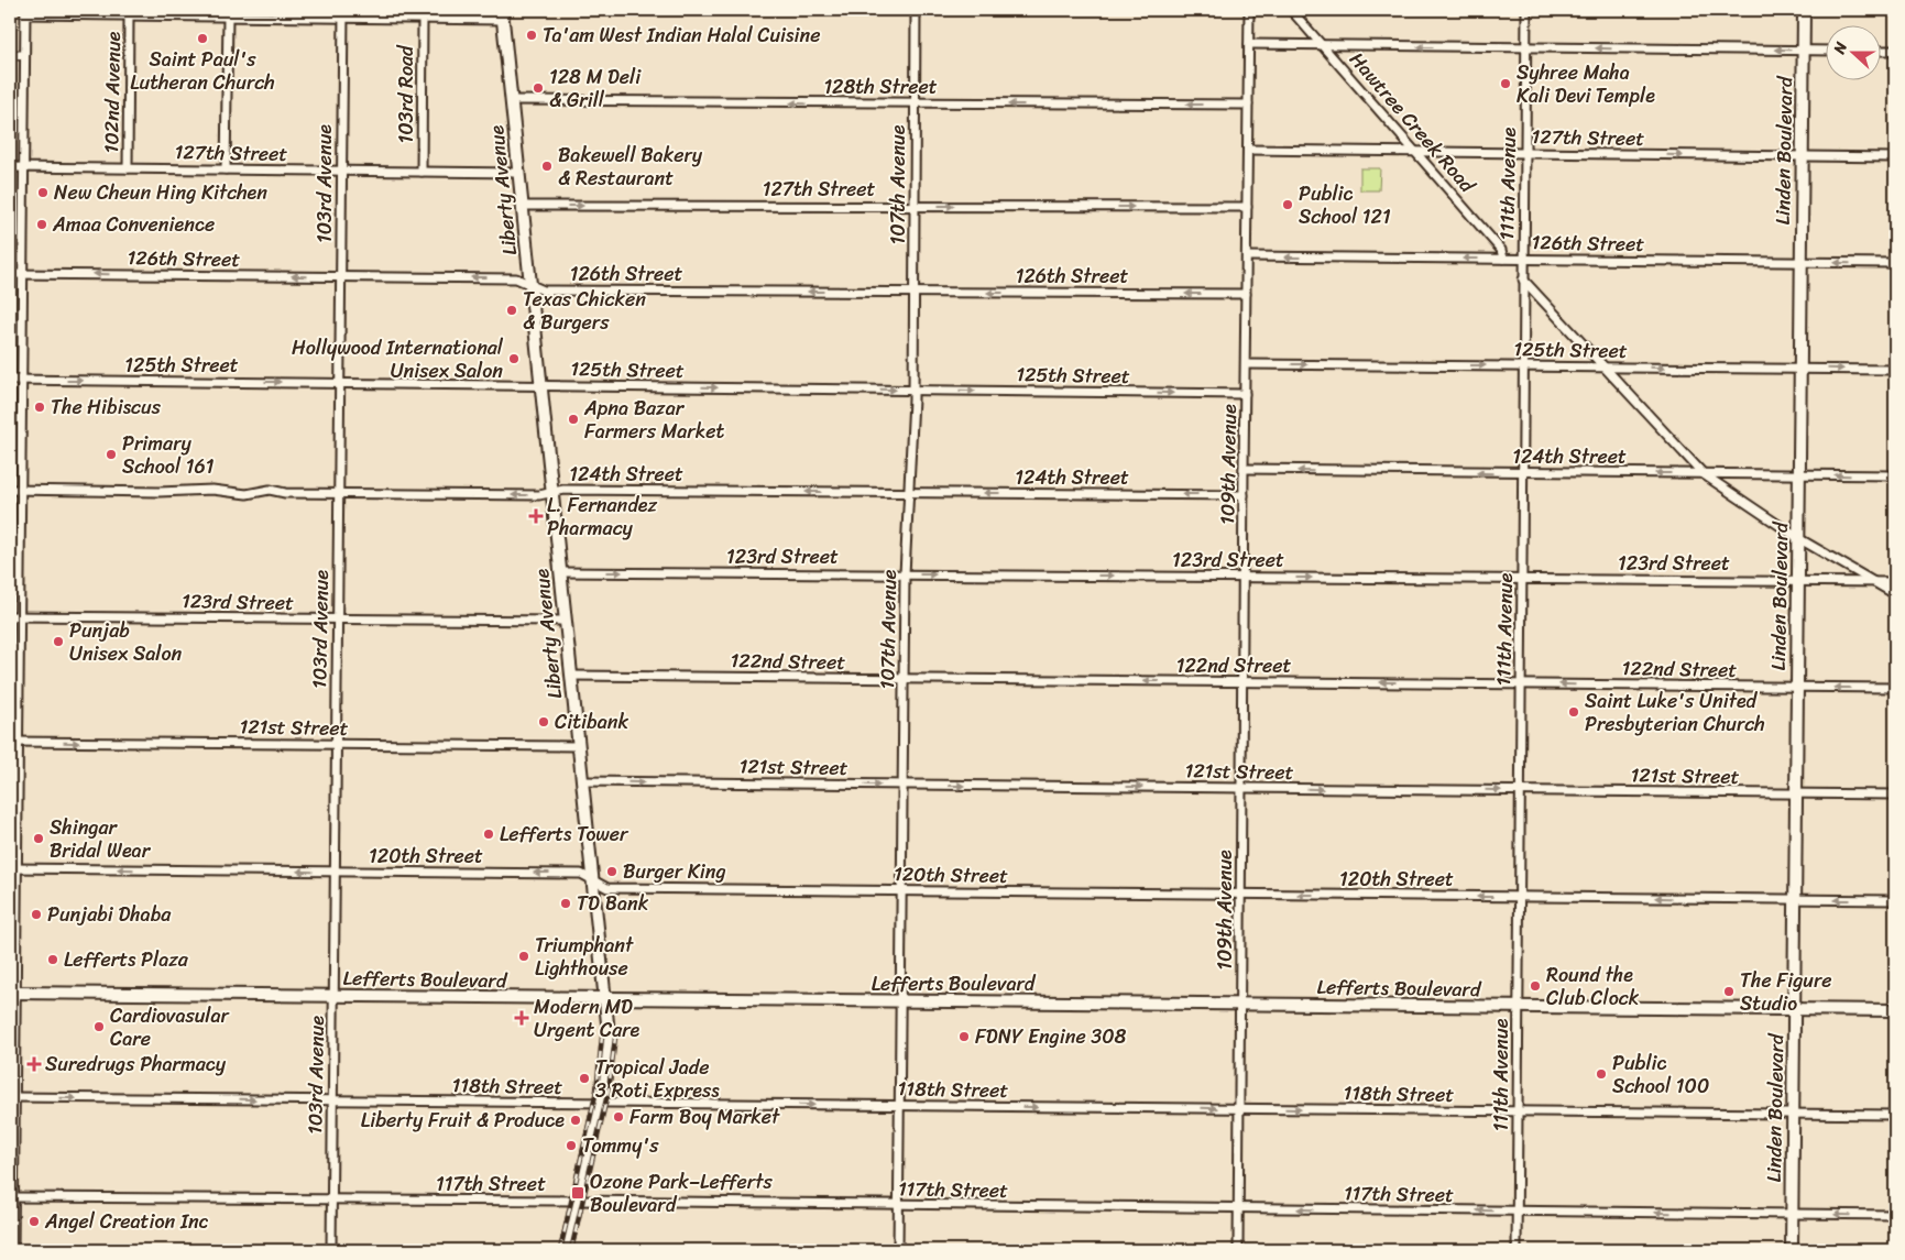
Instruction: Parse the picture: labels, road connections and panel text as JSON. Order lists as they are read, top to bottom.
{
  "streets": {
    "street": [
      "128th Street",
      "102nd Avenue",
      "103rd Road",
      "Hawtree Creek Road",
      "127th Street",
      "Linden Boulevard",
      "103rd Avenue",
      "111th Avenue",
      "107th Avenue",
      "Liberty Avenue",
      "126th Street",
      "125th Street",
      "124th Street",
      "109th Avenue",
      "123rd Street",
      "122nd Street",
      "121st Street",
      "120th Street",
      "Lefferts Boulevard",
      "118th Street",
      "117th Street"
    ]
  },
  "crossings": [
    ["128th Street", "107th Avenue"],
    ["128th Street", "Liberty Avenue"],
    ["128th Street", "109th Avenue"],
    ["102nd Avenue", "127th Street"],
    ["103rd Road", "127th Street"],
    ["Hawtree Creek Road", "127th Street"],
    ["Hawtree Creek Road", "126th Street"],
    ["127th Street", "Linden Boulevard"],
    ["127th Street", "103rd Avenue"],
    ["127th Street", "111th Avenue"],
    ["127th Street", "107th Avenue"],
    ["127th Street", "Liberty Avenue"],
    ["127th Street", "109th Avenue"],
    ["Linden Boulevard", "126th Street"],
    ["Linden Boulevard", "125th Street"],
    ["Linden Boulevard", "124th Street"],
    ["Linden Boulevard", "123rd Street"],
    ["Linden Boulevard", "122nd Street"],
    ["Linden Boulevard", "121st Street"],
    ["Linden Boulevard", "120th Street"],
    ["Linden Boulevard", "Lefferts Boulevard"],
    ["Linden Boulevard", "118th Street"],
    ["Linden Boulevard", "117th Street"],
    ["103rd Avenue", "126th Street"],
    ["103rd Avenue", "125th Street"],
    ["103rd Avenue", "124th Street"],
    ["103rd Avenue", "123rd Street"],
    ["103rd Avenue", "121st Street"],
    ["103rd Avenue", "120th Street"],
    ["103rd Avenue", "Lefferts Boulevard"],
    ["103rd Avenue", "118th Street"],
    ["103rd Avenue", "117th Street"],
    ["111th Avenue", "126th Street"],
    ["111th Avenue", "125th Street"],
    ["111th Avenue", "124th Street"],
    ["111th Avenue", "123rd Street"],
    ["111th Avenue", "122nd Street"],
    ["111th Avenue", "121st Street"],
    ["111th Avenue", "120th Street"],
    ["111th Avenue", "Lefferts Boulevard"],
    ["111th Avenue", "118th Street"],
    ["111th Avenue", "117th Street"],
    ["107th Avenue", "126th Street"],
    ["107th Avenue", "125th Street"],
    ["107th Avenue", "124th Street"],
    ["107th Avenue", "123rd Street"],
    ["107th Avenue", "122nd Street"],
    ["107th Avenue", "121st Street"],
    ["107th Avenue", "120th Street"],
    ["107th Avenue", "Lefferts Boulevard"],
    ["107th Avenue", "118th Street"],
    ["107th Avenue", "117th Street"],
    ["Liberty Avenue", "126th Street"],
    ["Liberty Avenue", "125th Street"],
    ["Liberty Avenue", "124th Street"],
    ["Liberty Avenue", "123rd Street"],
    ["Liberty Avenue", "122nd Street"],
    ["Liberty Avenue", "121st Street"],
    ["Liberty Avenue", "120th Street"],
    ["Liberty Avenue", "Lefferts Boulevard"],
    ["Liberty Avenue", "118th Street"],
    ["Liberty Avenue", "117th Street"],
    ["126th Street", "109th Avenue"],
    ["125th Street", "109th Avenue"],
    ["124th Street", "109th Avenue"],
    ["109th Avenue", "123rd Street"],
    ["109th Avenue", "122nd Street"],
    ["109th Avenue", "121st Street"],
    ["109th Avenue", "120th Street"],
    ["109th Avenue", "Lefferts Boulevard"],
    ["109th Avenue", "118th Street"],
    ["109th Avenue", "117th Street"]
  ],
  "one_way": [
    "128th Street",
    "127th Street",
    "126th Street",
    "125th Street",
    "124th Street",
    "123rd Street",
    "122nd Street",
    "121st Street",
    "120th Street",
    "118th Street"
  ],
  "places": {
    "other": [
      "Ta'am West Indian Halal Cuisine",
      "Saint Paul's Lutheran Church",
      "Syhree Maha Kali Devi Temple",
      "128 M Deli & Grill",
      "Bakewell Bakery & Restaurant",
      "New Cheun Hing Kitchen",
      "Public School 121",
      "Amaa Convenience",
      "Texas Chicken & Burgers",
      "Hollywood International Unisex Salon",
      "The Hibiscus",
      "Apna Bazar Farmers Market",
      "Primary School 161",
      "Punjab Unisex Salon",
      "Saint Luke's United Presbyterian Church",
      "Citibank",
      "Lefferts Tower",
      "Shingar Bridal Wear",
      "Burger King",
      "TD Bank",
      "Punjabi Dhaba",
      "Triumphant Lighthouse",
      "Lefferts Plaza",
      "Round the Club Clock",
      "The Figure Studio",
      "Cardiovasular Care",
      "FDNY Engine 308",
      "Public School 100",
      "Tropical Jade 3 Roti Express",
      "Farm Boy Market",
      "Liberty Fruit & Produce",
      "Tommy's",
      "Angel Creation Inc"
    ],
    "health": ["L. Fernandez Pharmacy", "Modern MD Urgent Care", "Suredrugs Pharmacy"],
    "transit": ["Ozone Park–Lefferts Boulevard"]
  },
  "north": "left"
}
